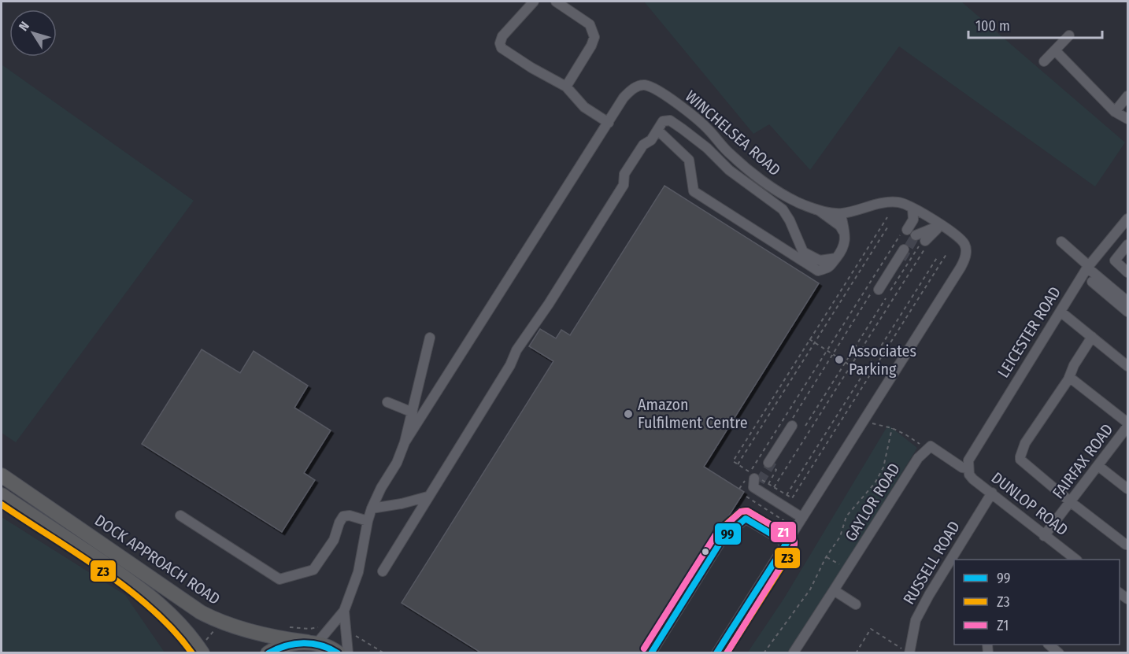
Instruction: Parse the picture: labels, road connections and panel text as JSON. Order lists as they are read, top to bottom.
{
  "streets": {
    "highway": ["DOCK APPROACH ROAD"],
    "street": [
      "WINCHELSEA ROAD",
      "LEICESTER ROAD",
      "FAIRFAX ROAD",
      "GAYLOR ROAD",
      "DUNLOP ROAD",
      "RUSSELL ROAD"
    ]
  },
  "crossings": [
    ["LEICESTER ROAD", "DUNLOP ROAD"],
    ["FAIRFAX ROAD", "DUNLOP ROAD"],
    ["DUNLOP ROAD", "RUSSELL ROAD"]
  ],
  "places": ["Associates Parking", "Amazon Fulfilment Centre"],
  "lines": ["transit line Z3", "transit line Z1", "transit line 99"],
  "legend": ["99", "Z3", "Z1"],
  "scale_bar": "100 m",
  "north": "top left"
}
